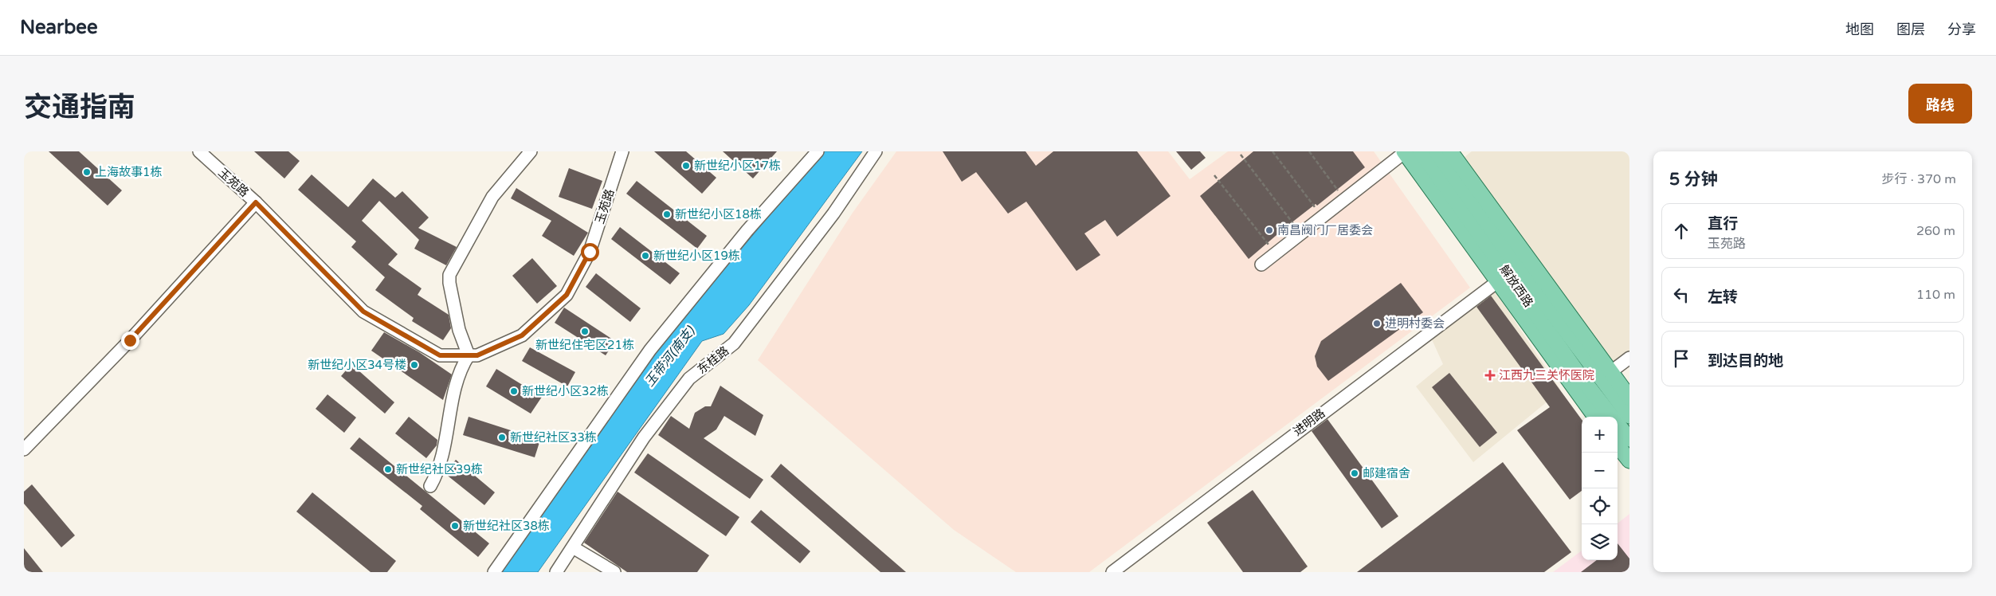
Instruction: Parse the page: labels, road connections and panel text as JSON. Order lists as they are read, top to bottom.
{
  "streets": {
    "main road": ["解放西路"],
    "street": ["玉苑路", "东桂路", "进明路"]
  },
  "crossings": [
    ["解放西路", "进明路"]
  ],
  "water": ["玉带河(南支)"],
  "places": {
    "other": [
      "新世纪小区17栋",
      "上海故事1栋",
      "新世纪小区18栋",
      "南昌阀门厂居委会",
      "新世纪小区19栋",
      "进明村委会",
      "新世纪住宅区21栋",
      "新世纪小区34号楼",
      "新世纪小区32栋",
      "新世纪社区33栋",
      "新世纪社区39栋",
      "邮建宿舍",
      "新世纪社区38栋"
    ],
    "health": ["江西九三关怀医院"]
  },
  "page": {
    "header": "Nearbee",
    "nav": ["地图", "图层", "分享"],
    "title": "交通指南",
    "buttons": "路线",
    "heading": ["5 分钟", "步行 · 370 m"],
    "list": [
      ["直行", "玉苑路", "260 m"],
      ["左转", "110 m"],
      "到达目的地"
    ],
    "map_buttons": ["+", "−"]
  }
}
